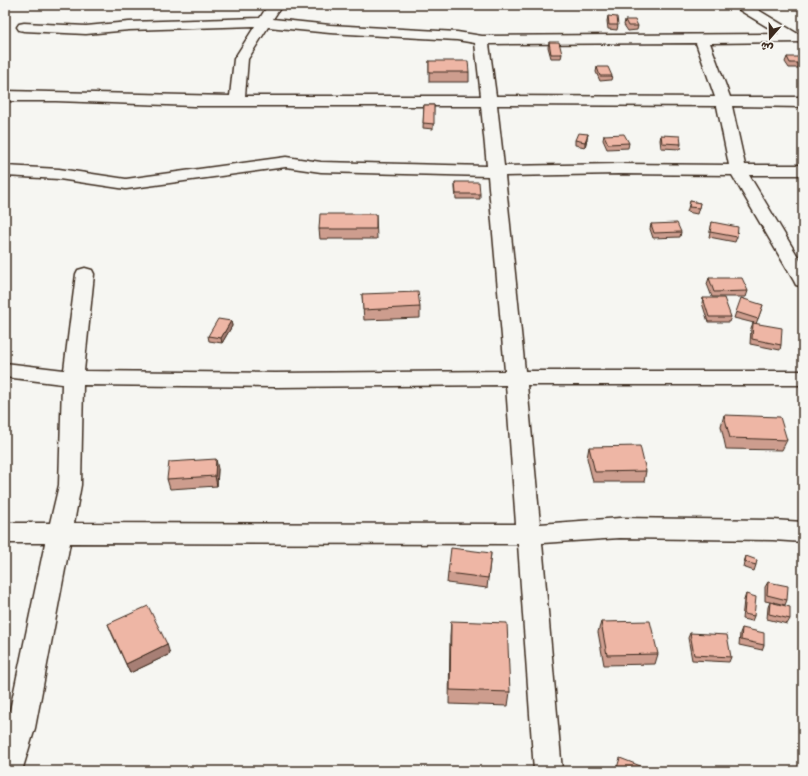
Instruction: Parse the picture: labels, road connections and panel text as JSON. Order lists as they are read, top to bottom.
{
  "north": "bottom"
}
